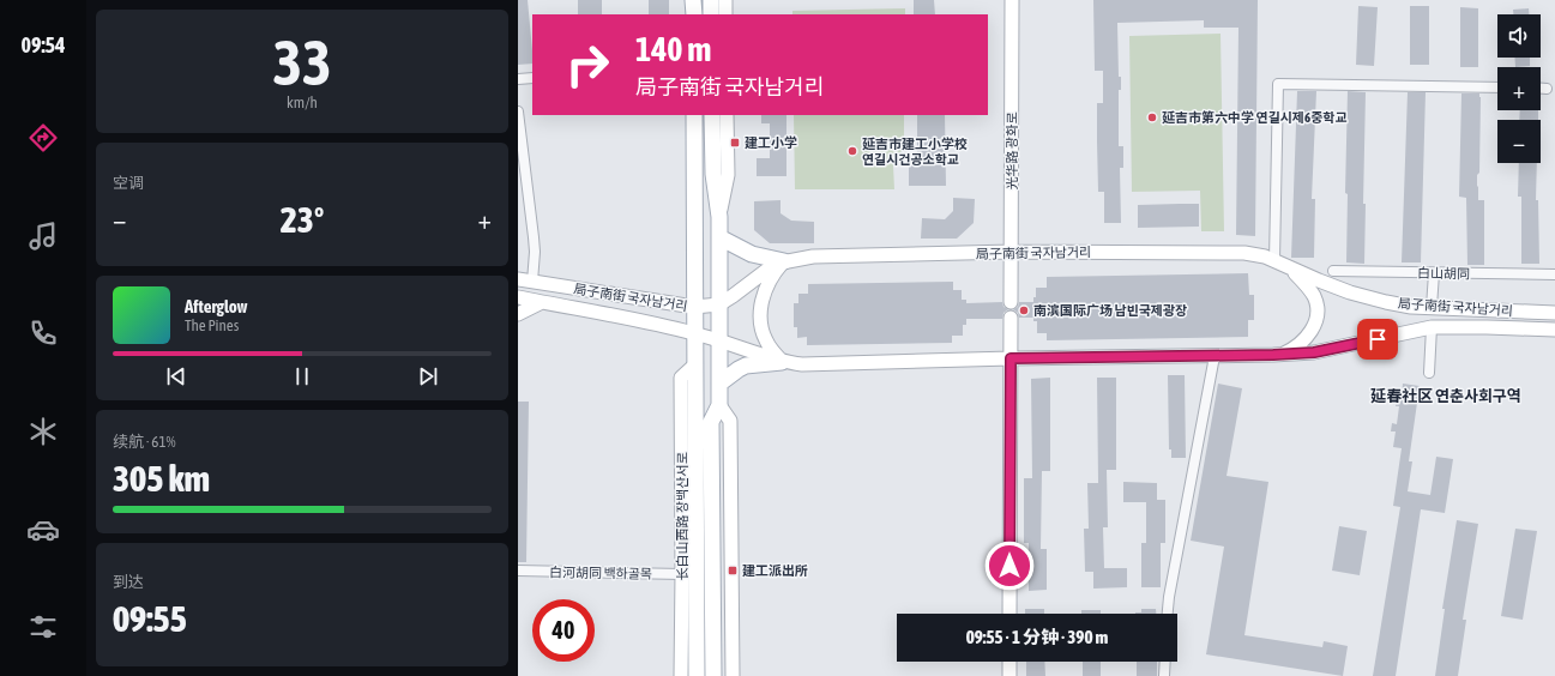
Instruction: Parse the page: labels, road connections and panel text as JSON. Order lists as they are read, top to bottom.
{
  "streets": {
    "main road": ["光华路 광화로", "局子南街 국자남거리", "长白山西路 장백산서로"],
    "street": ["白山胡同", "白河胡同 백하골목"]
  },
  "crossings": [
    ["光华路 광화로", "局子南街 국자남거리"],
    ["局子南街 국자남거리", "长白山西路 장백산서로"],
    ["长白山西路 장백산서로", "白河胡同 백하골목"]
  ],
  "districts": ["延春社区 연춘사회구역"],
  "places": {
    "other": ["延吉市第六中学 연길시제6중학교", "延吉市建工小学校 연길시건공소학교", "南滨国际广场 남빈국제광장"],
    "transit": ["建工小学", "建工派出所"]
  },
  "page": {
    "tabs": "09:54",
    "tile": [
      ["33", "km/h"],
      "空调",
      ["续航 · 61%", "305 km"],
      ["到达", "09:55"]
    ],
    "map_buttons": ["+", "−"],
    "turn": ["140 m", "局子南街 국자남거리"],
    "heat": ["−", "23°", "+"],
    "song": ["Afterglow", "The Pines"],
    "limit": "40",
    "trip": "09:55 · 1 分钟 · 390 m"
  }
}
